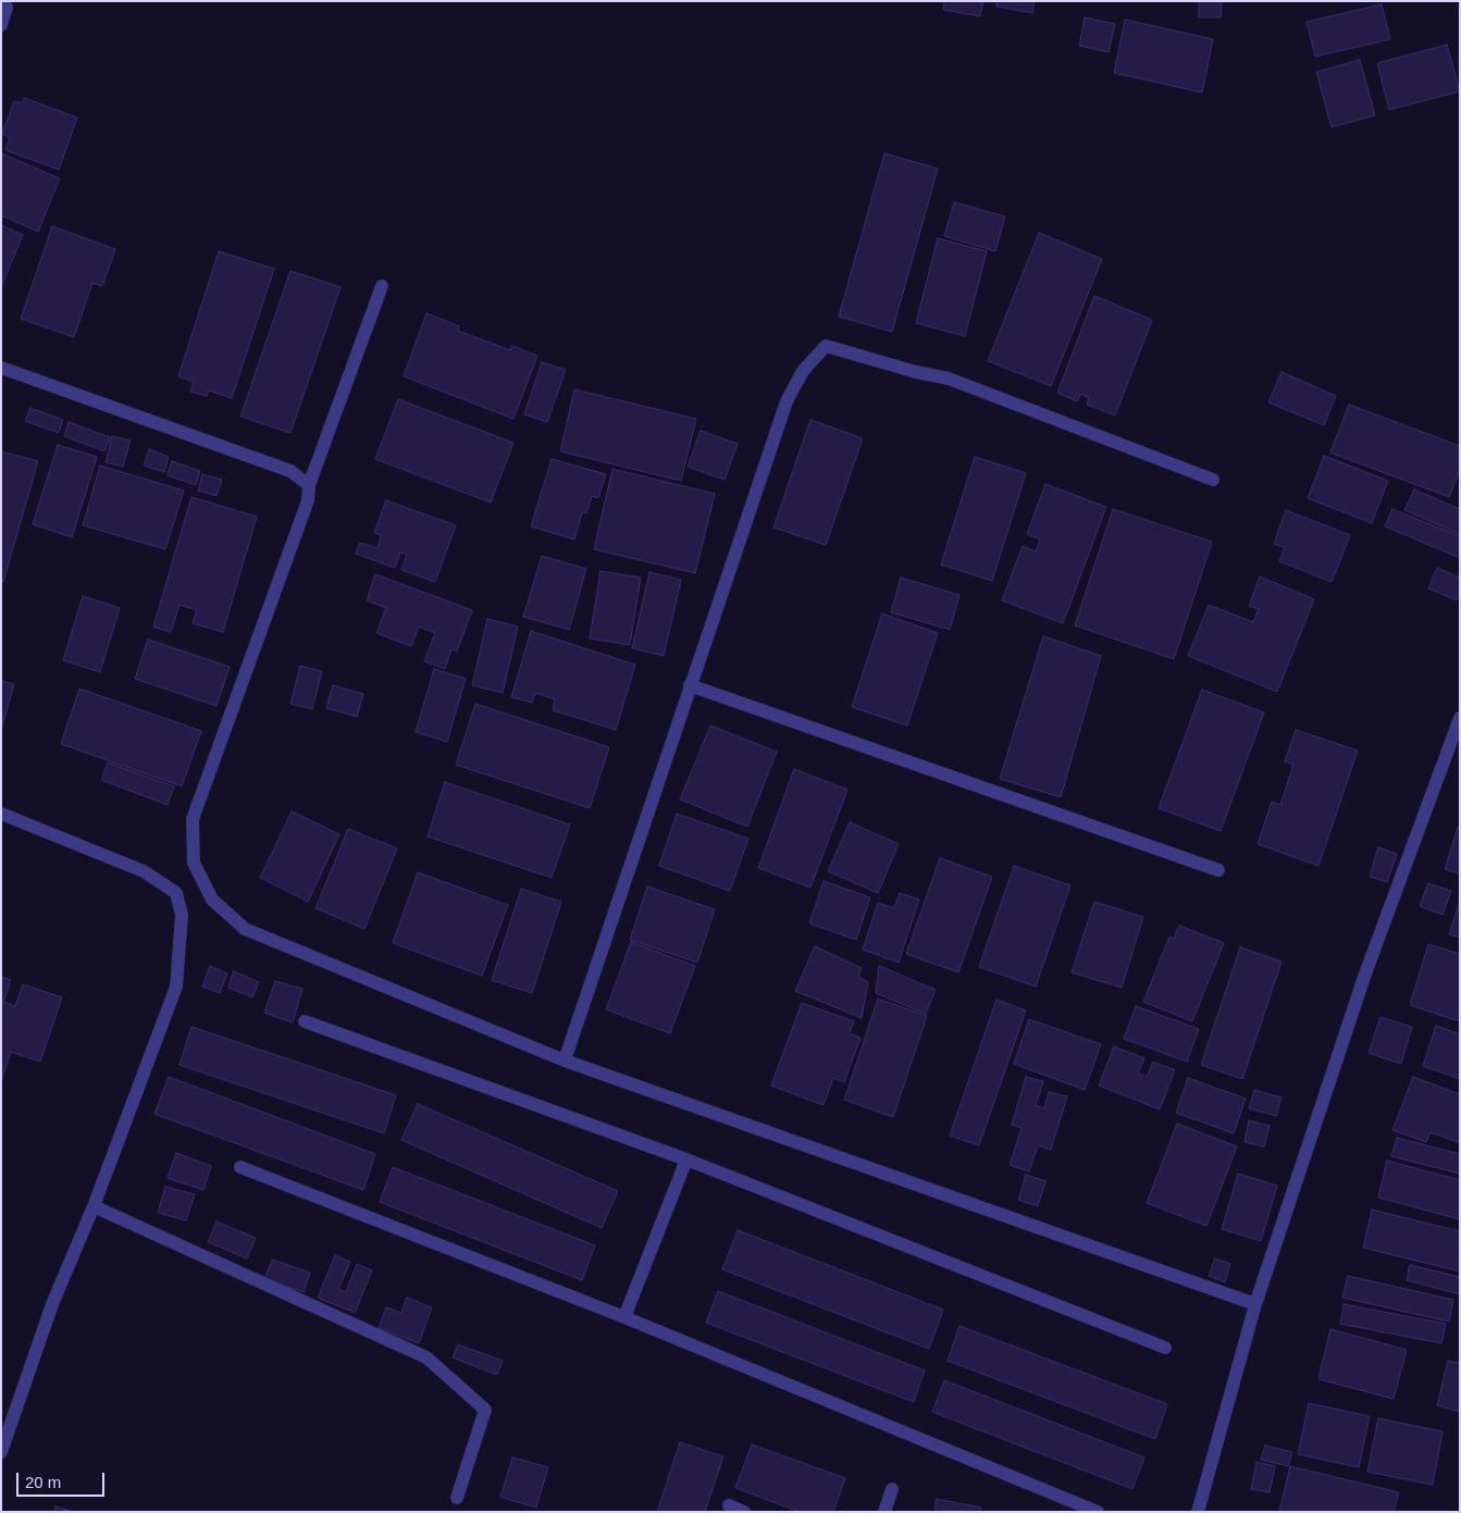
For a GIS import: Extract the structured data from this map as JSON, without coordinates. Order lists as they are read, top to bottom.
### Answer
{
  "scale_bar": "20 m"
}
